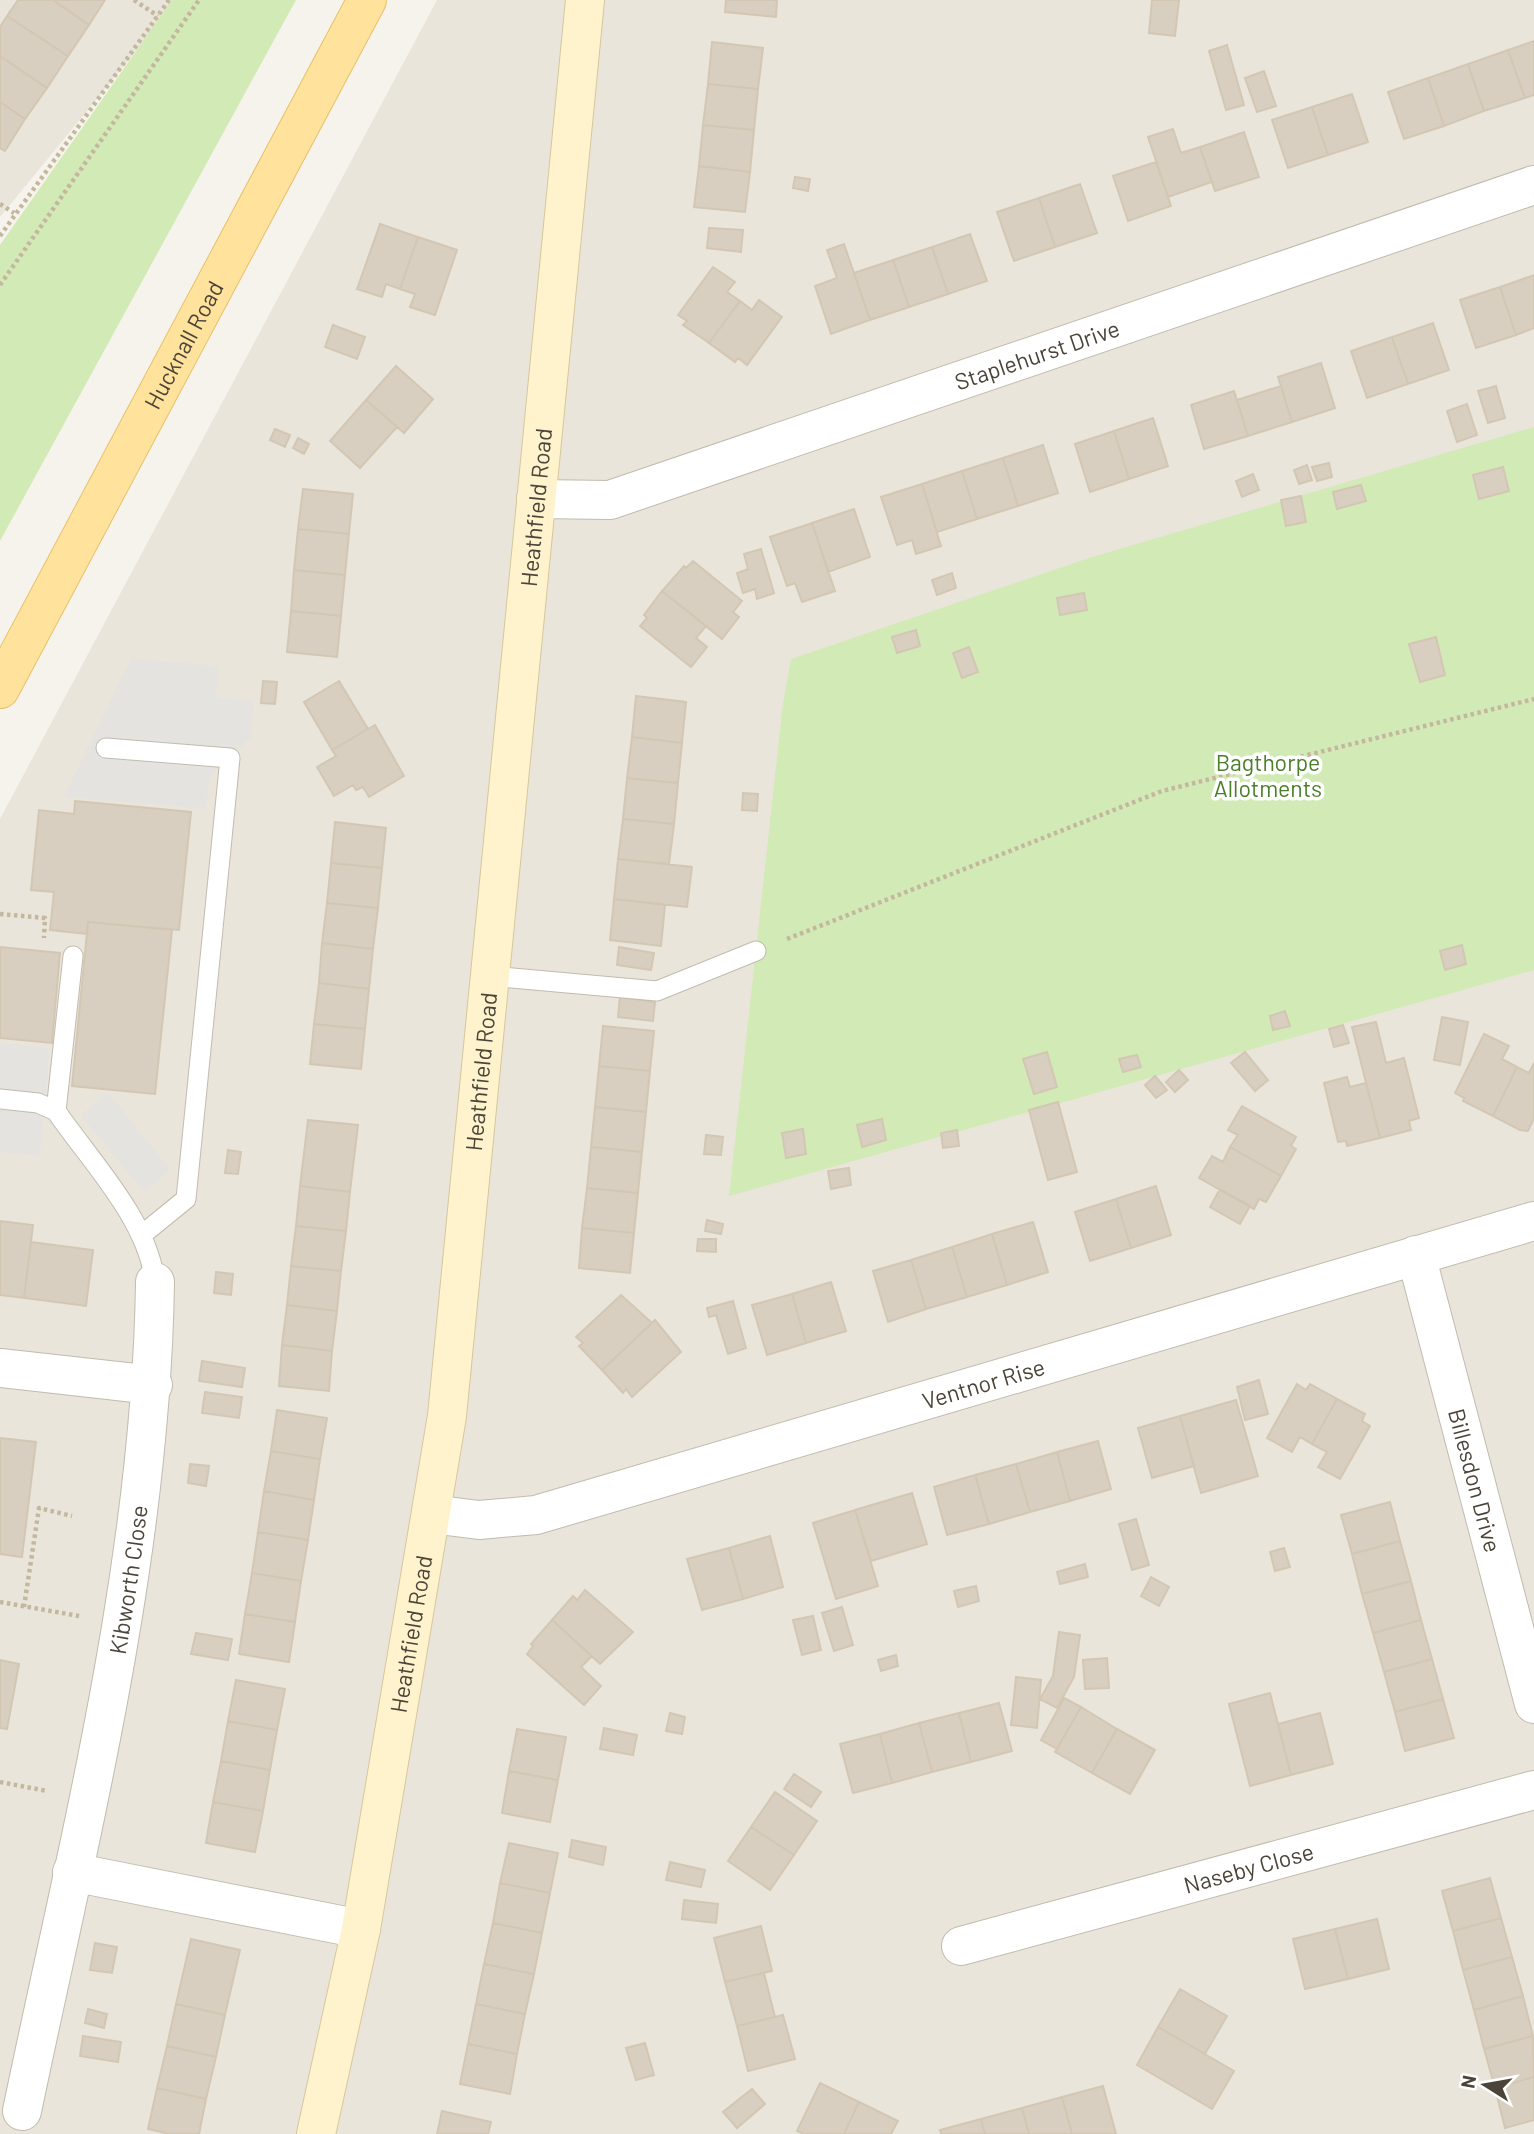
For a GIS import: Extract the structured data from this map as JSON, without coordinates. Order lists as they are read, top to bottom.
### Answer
{
  "streets": {
    "main road": ["Hucknall Road", "Heathfield Road"],
    "street": [
      "Staplehurst Drive",
      "Ventnor Rise",
      "Billesdon Drive",
      "Kibworth Close",
      "Naseby Close"
    ]
  },
  "crossings": [
    ["Staplehurst Drive", "Heathfield Road"],
    ["Heathfield Road", "Ventnor Rise"],
    ["Ventnor Rise", "Billesdon Drive"]
  ],
  "parks": ["Bagthorpe Allotments"],
  "north": "left"
}
